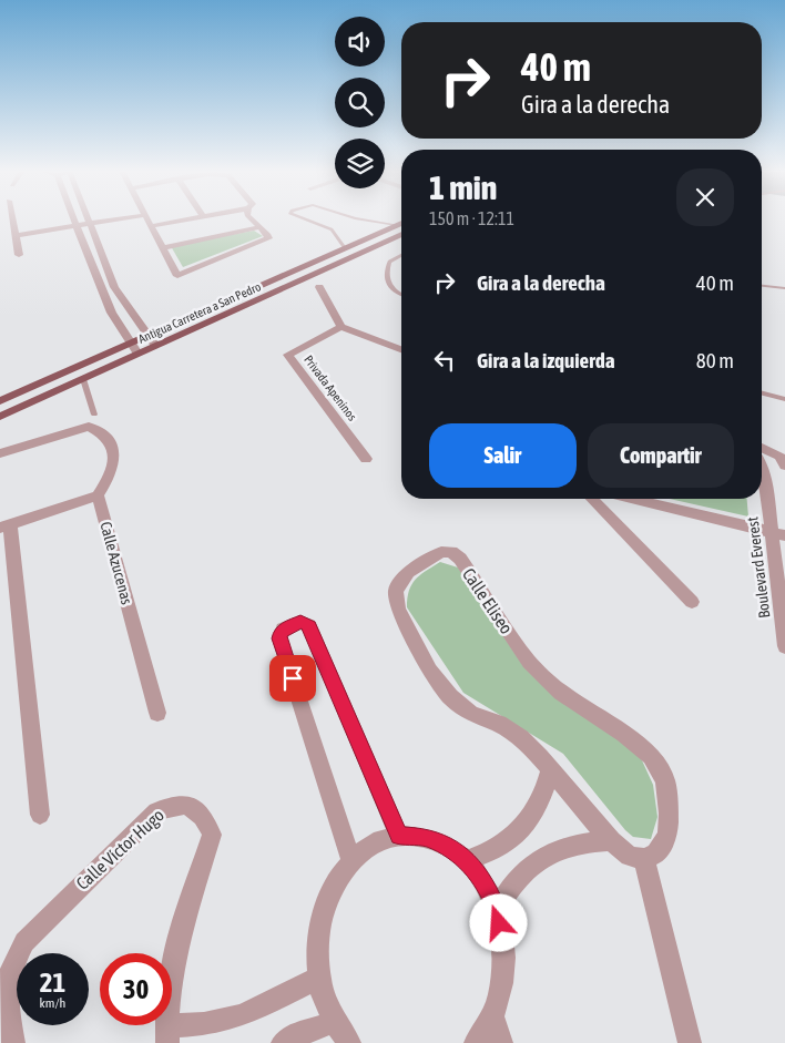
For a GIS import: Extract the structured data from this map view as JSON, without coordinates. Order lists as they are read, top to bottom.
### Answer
{
  "streets": {
    "main road": ["Antigua Carretera a San Pedro"],
    "street": [
      "Privada Apeninos",
      "Calle Azucenas",
      "Boulevard Everest",
      "Calle Eliseo",
      "Calle Víctor Hugo"
    ]
  },
  "page": {
    "turn": ["40 m", "Gira a la derecha"],
    "heading": ["1 min", "150 m · 12:11"],
    "list": [
      {
        "name": "Gira a la derecha",
        "value": "40 m"
      },
      {
        "name": "Gira a la izquierda",
        "value": "80 m"
      }
    ],
    "buttons": ["Salir", "Compartir"],
    "speed": "21 km/h",
    "limit": "30"
  }
}
